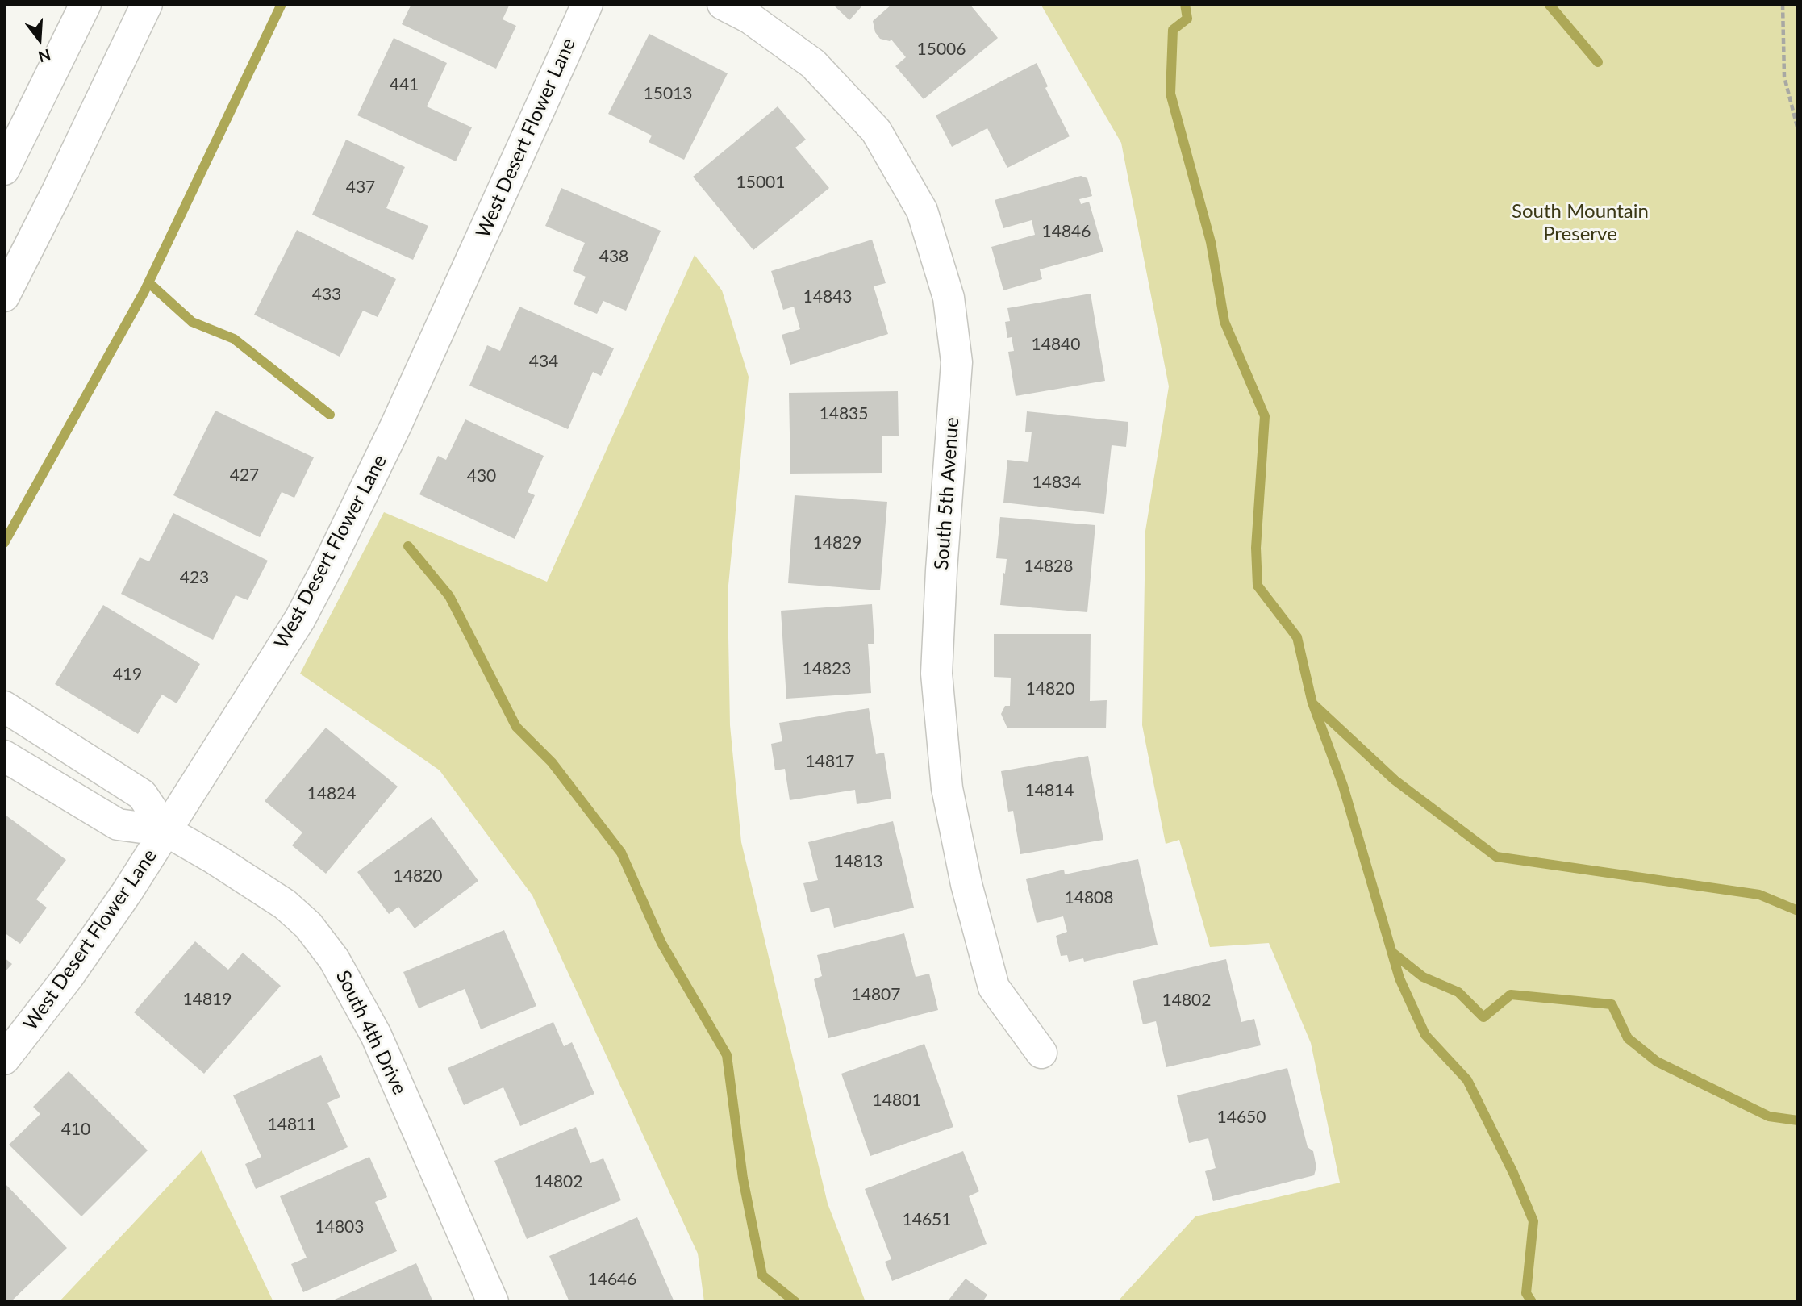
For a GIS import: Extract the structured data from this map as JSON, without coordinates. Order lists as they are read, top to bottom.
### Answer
{
  "streets": {
    "street": ["West Desert Flower Lane", "South 5th Avenue", "South 4th Drive"]
  },
  "crossings": [
    ["West Desert Flower Lane", "South 4th Drive"]
  ],
  "parks": ["South Mountain Preserve"],
  "house_numbers": [
    "15006",
    "441",
    "15013",
    "15001",
    "437",
    "14846",
    "438",
    "433",
    "14843",
    "14840",
    "434",
    "14835",
    "427",
    "430",
    "14834",
    "14829",
    "14828",
    "423",
    "14823",
    "419",
    "14820",
    "14817",
    "14814",
    "14824",
    "14813",
    "14820",
    "14808",
    "14807",
    "14819",
    "14802",
    "14801",
    "14650",
    "14811",
    "410",
    "14802",
    "14651",
    "14803",
    "14646"
  ],
  "north": "bottom"
}
